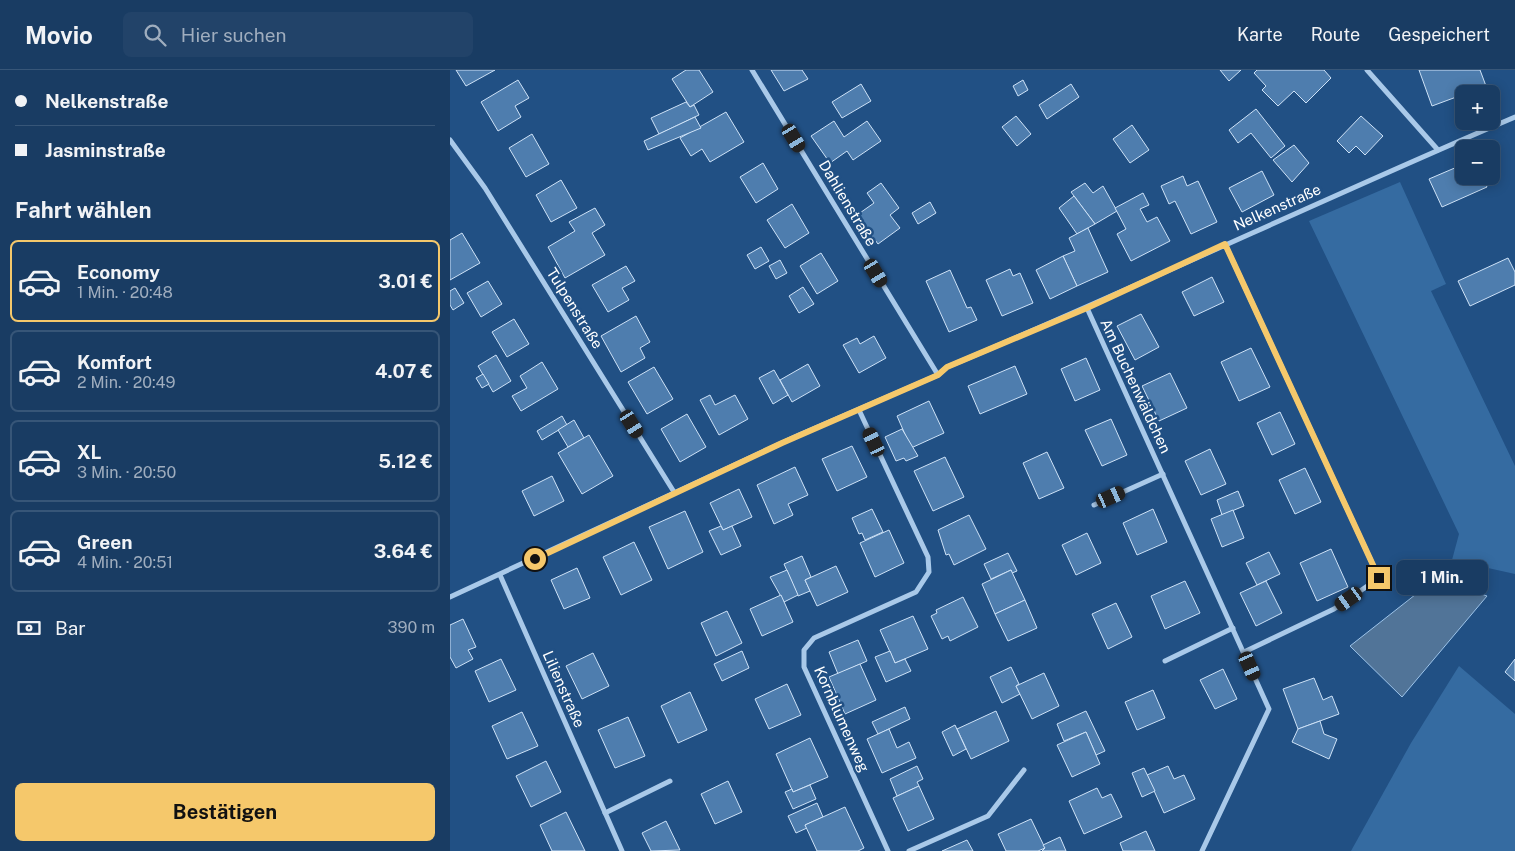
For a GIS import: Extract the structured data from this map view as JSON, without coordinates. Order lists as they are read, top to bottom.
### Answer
{
  "streets": {
    "street": [
      "Dahlienstraße",
      "Nelkenstraße",
      "Tulpenstraße",
      "Am Buchenwäldchen",
      "Lilienstraße",
      "Kornblumenweg"
    ]
  },
  "crossings": [
    ["Dahlienstraße", "Nelkenstraße"],
    ["Nelkenstraße", "Tulpenstraße"],
    ["Nelkenstraße", "Am Buchenwäldchen"],
    ["Nelkenstraße", "Lilienstraße"],
    ["Nelkenstraße", "Kornblumenweg"]
  ],
  "page": {
    "header": "Movio",
    "search": "Hier suchen",
    "nav": ["Karte", "Route", "Gespeichert"],
    "banner": ["Nelkenstraße", "Jasminstraße"],
    "map_buttons": ["+", "−"],
    "heading": "Fahrt wählen",
    "list": [
      {
        "name": "Economy",
        "note": "1 Min. · 20:48",
        "value": "3.01 €"
      },
      {
        "name": "Komfort",
        "note": "2 Min. · 20:49",
        "value": "4.07 €"
      },
      {
        "name": "XL",
        "note": "3 Min. · 20:50",
        "value": "5.12 €"
      },
      {
        "name": "Green",
        "note": "4 Min. · 20:51",
        "value": "3.64 €"
      }
    ],
    "bubble": "1 Min.",
    "pay": ["Bar", "390 m"],
    "buttons": "Bestätigen"
  }
}
